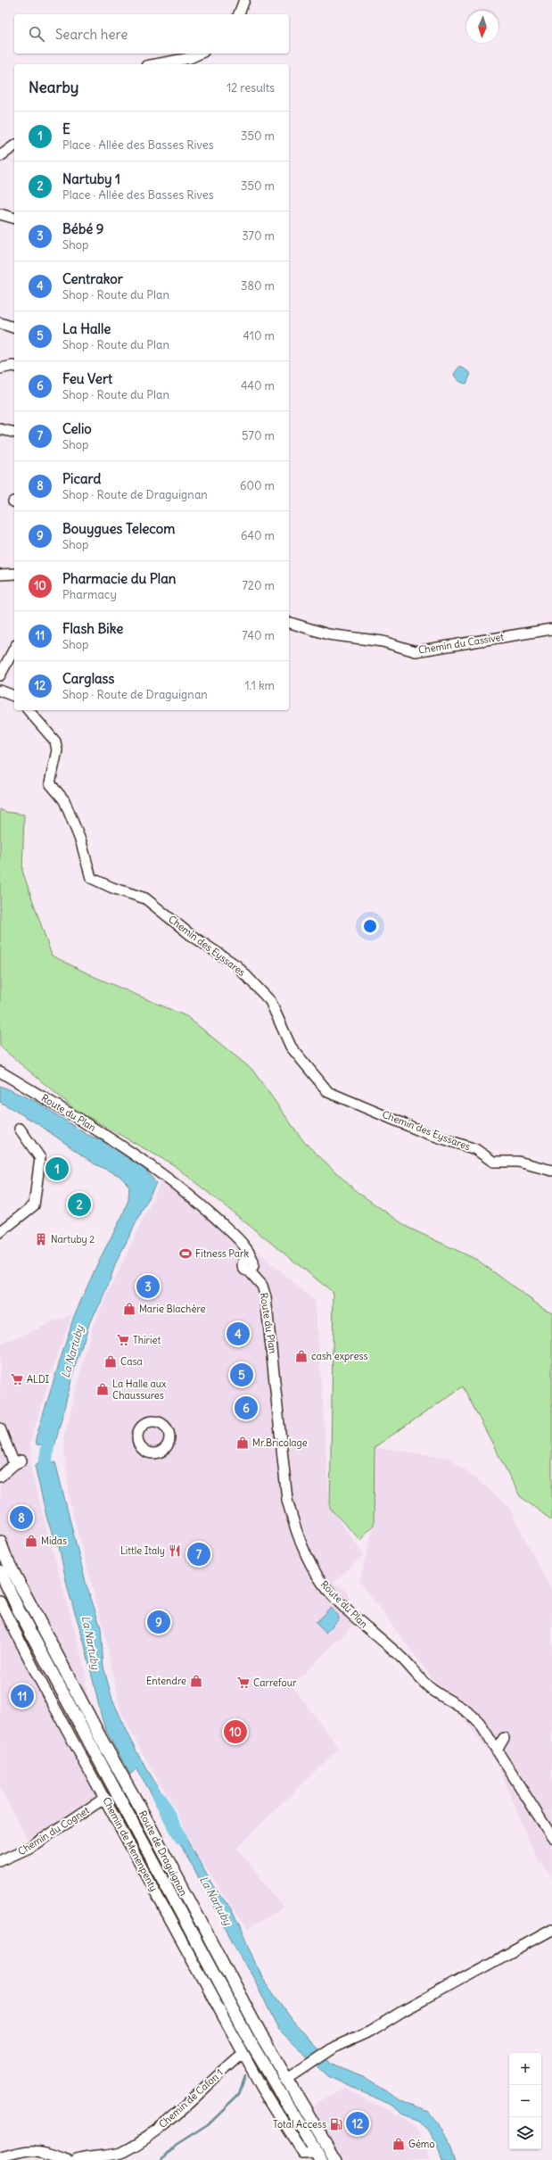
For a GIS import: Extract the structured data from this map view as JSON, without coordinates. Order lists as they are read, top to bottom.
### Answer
{
  "streets": {
    "main road": ["Route de Draguignan"],
    "street": [
      "Chemin du Cassivet",
      "Chemin des Eyssares",
      "Route du Plan",
      "Chemin du Cognet",
      "Chemin de Menenpenty",
      "Chemin de Cafon 1"
    ]
  },
  "crossings": [
    ["Chemin du Cognet", "Chemin de Menenpenty"],
    ["Chemin de Menenpenty", "Route de Draguignan"],
    ["Chemin de Menenpenty", "Chemin de Cafon 1"]
  ],
  "water": ["La Nartuby"],
  "places": {
    "building": ["Nartuby 2"],
    "sports": ["Fitness Park"],
    "shop": [
      "Marie Blachère",
      "cash express",
      "Casa",
      "La Halle aux Chaussures",
      "Mr.Bricolage",
      "Midas",
      "Entendre",
      "Gémo"
    ],
    "supermarket": ["Thiriet", "ALDI", "Carrefour"],
    "restaurant": ["Little Italy"],
    "fuel station": ["Total Access"]
  },
  "north": "bottom",
  "page": {
    "search": "Search here",
    "heading": ["Nearby", "12 results"],
    "list": [
      {
        "mark": "1",
        "name": "E",
        "note": "Place · Allée des Basses Rives",
        "value": "350 m"
      },
      {
        "mark": "2",
        "name": "Nartuby 1",
        "note": "Place · Allée des Basses Rives",
        "value": "350 m"
      },
      {
        "mark": "3",
        "name": "Bébé 9",
        "note": "Shop",
        "value": "370 m"
      },
      {
        "mark": "4",
        "name": "Centrakor",
        "note": "Shop · Route du Plan",
        "value": "380 m"
      },
      {
        "mark": "5",
        "name": "La Halle",
        "note": "Shop · Route du Plan",
        "value": "410 m"
      },
      {
        "mark": "6",
        "name": "Feu Vert",
        "note": "Shop · Route du Plan",
        "value": "440 m"
      },
      {
        "mark": "7",
        "name": "Celio",
        "note": "Shop",
        "value": "570 m"
      },
      {
        "mark": "8",
        "name": "Picard",
        "note": "Shop · Route de Draguignan",
        "value": "600 m"
      },
      {
        "mark": "9",
        "name": "Bouygues Telecom",
        "note": "Shop",
        "value": "640 m"
      },
      {
        "mark": "10",
        "name": "Pharmacie du Plan",
        "note": "Pharmacy",
        "value": "720 m"
      },
      {
        "mark": "11",
        "name": "Flash Bike",
        "note": "Shop",
        "value": "740 m"
      },
      {
        "mark": "12",
        "name": "Carglass",
        "note": "Shop · Route de Draguignan",
        "value": "1.1 km"
      }
    ],
    "pins": [
      "1",
      "2",
      "3",
      "4",
      "5",
      "6",
      "8",
      "7",
      "9",
      "11",
      "10",
      "12"
    ],
    "map_buttons": ["+", "−"]
  }
}
